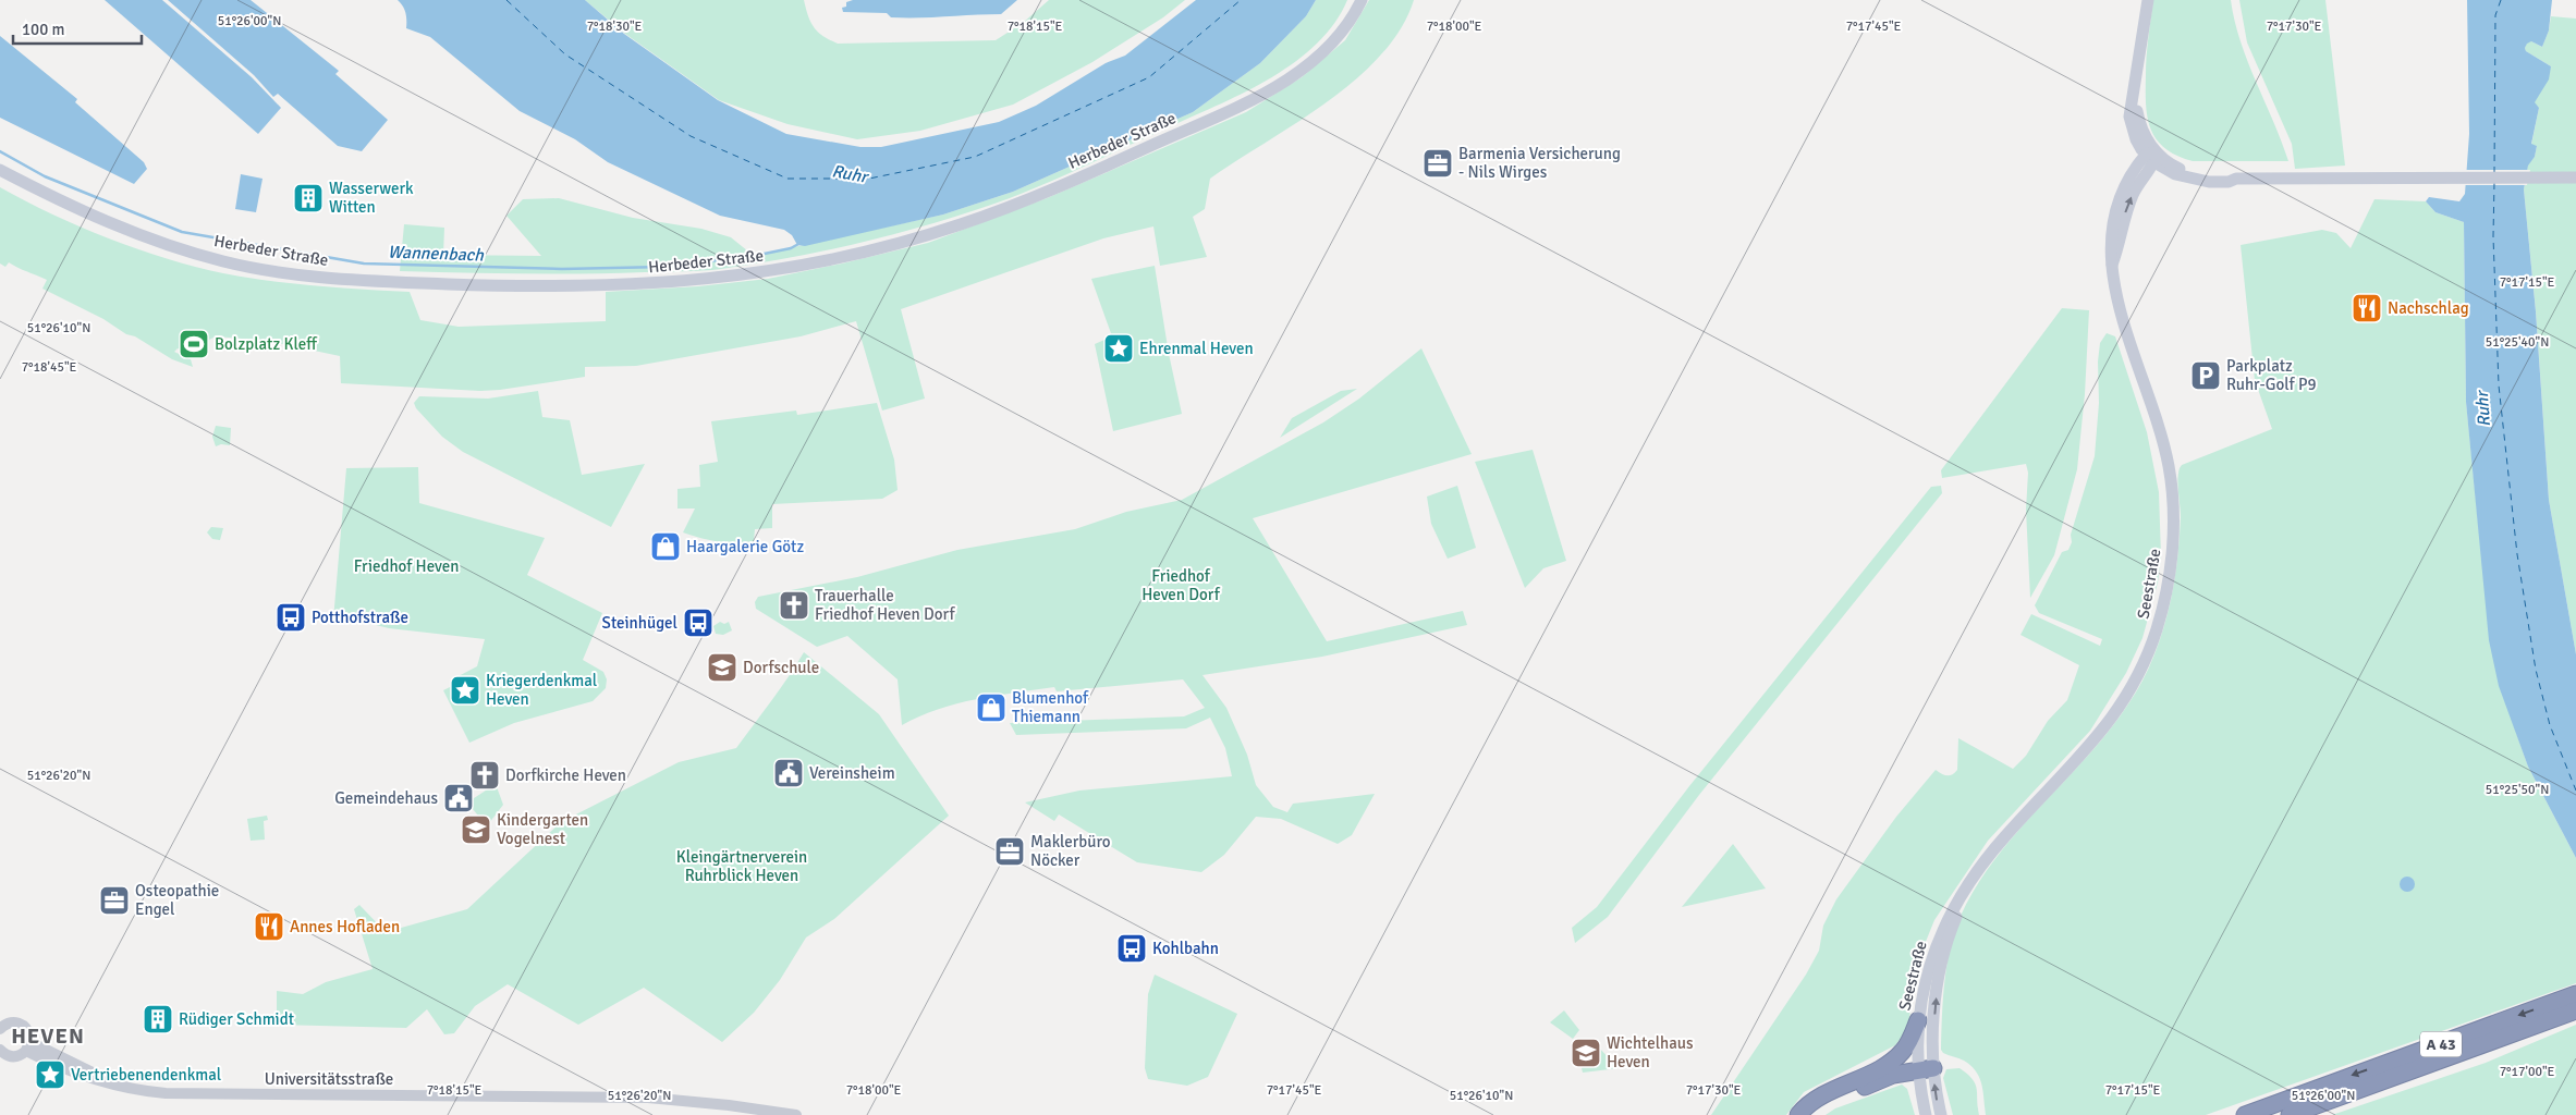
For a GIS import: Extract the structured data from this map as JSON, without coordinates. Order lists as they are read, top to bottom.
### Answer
{
  "streets": {
    "highway": ["A 43"],
    "main road": ["Herbeder Straße", "Seestraße"],
    "street": ["Universitätsstraße"]
  },
  "districts": ["HEVEN"],
  "water": ["Ruhr", "Wannenbach"],
  "parks": ["Friedhof Heven", "Friedhof Heven Dorf", "Kleingärtnerverein Ruhrblick Heven"],
  "places": {
    "office": ["Barmenia Versicherung - Nils Wirges", "Maklerbüro Nöcker", "Osteopathie Engel"],
    "building": ["Wasserwerk Witten", "Rüdiger Schmidt"],
    "restaurant": ["Nachschlag", "Annes Hofladen"],
    "sports": ["Bolzplatz Kleff"],
    "place": ["Ehrenmal Heven", "Kriegerdenkmal Heven", "Vertriebenendenkmal"],
    "parking": ["Parkplatz Ruhr-Golf P9"],
    "shop": ["Haargalerie Götz", "Blumenhof Thiemann"],
    "church": ["Trauerhalle Friedhof Heven Dorf", "Dorfkirche Heven"],
    "bus stop": ["Potthofstraße", "Steinhügel", "Kohlbahn"],
    "school or university": ["Dorfschule", "Kindergarten Vogelnest", "Wichtelhaus Heven"],
    "public building": ["Vereinsheim", "Gemeindehaus"]
  },
  "scale_bar": "100 m",
  "coordinates": [
    "51°26'00\"N",
    "7°18'30\"E",
    "7°18'15\"E",
    "7°18'00\"E",
    "7°17'45\"E",
    "7°17'30\"E",
    "7°17'15\"E",
    "51°26'10\"N",
    "51°25'40\"N",
    "7°18'45\"E",
    "51°26'20\"N",
    "51°25'50\"N",
    "7°17'00\"E"
  ]
}
